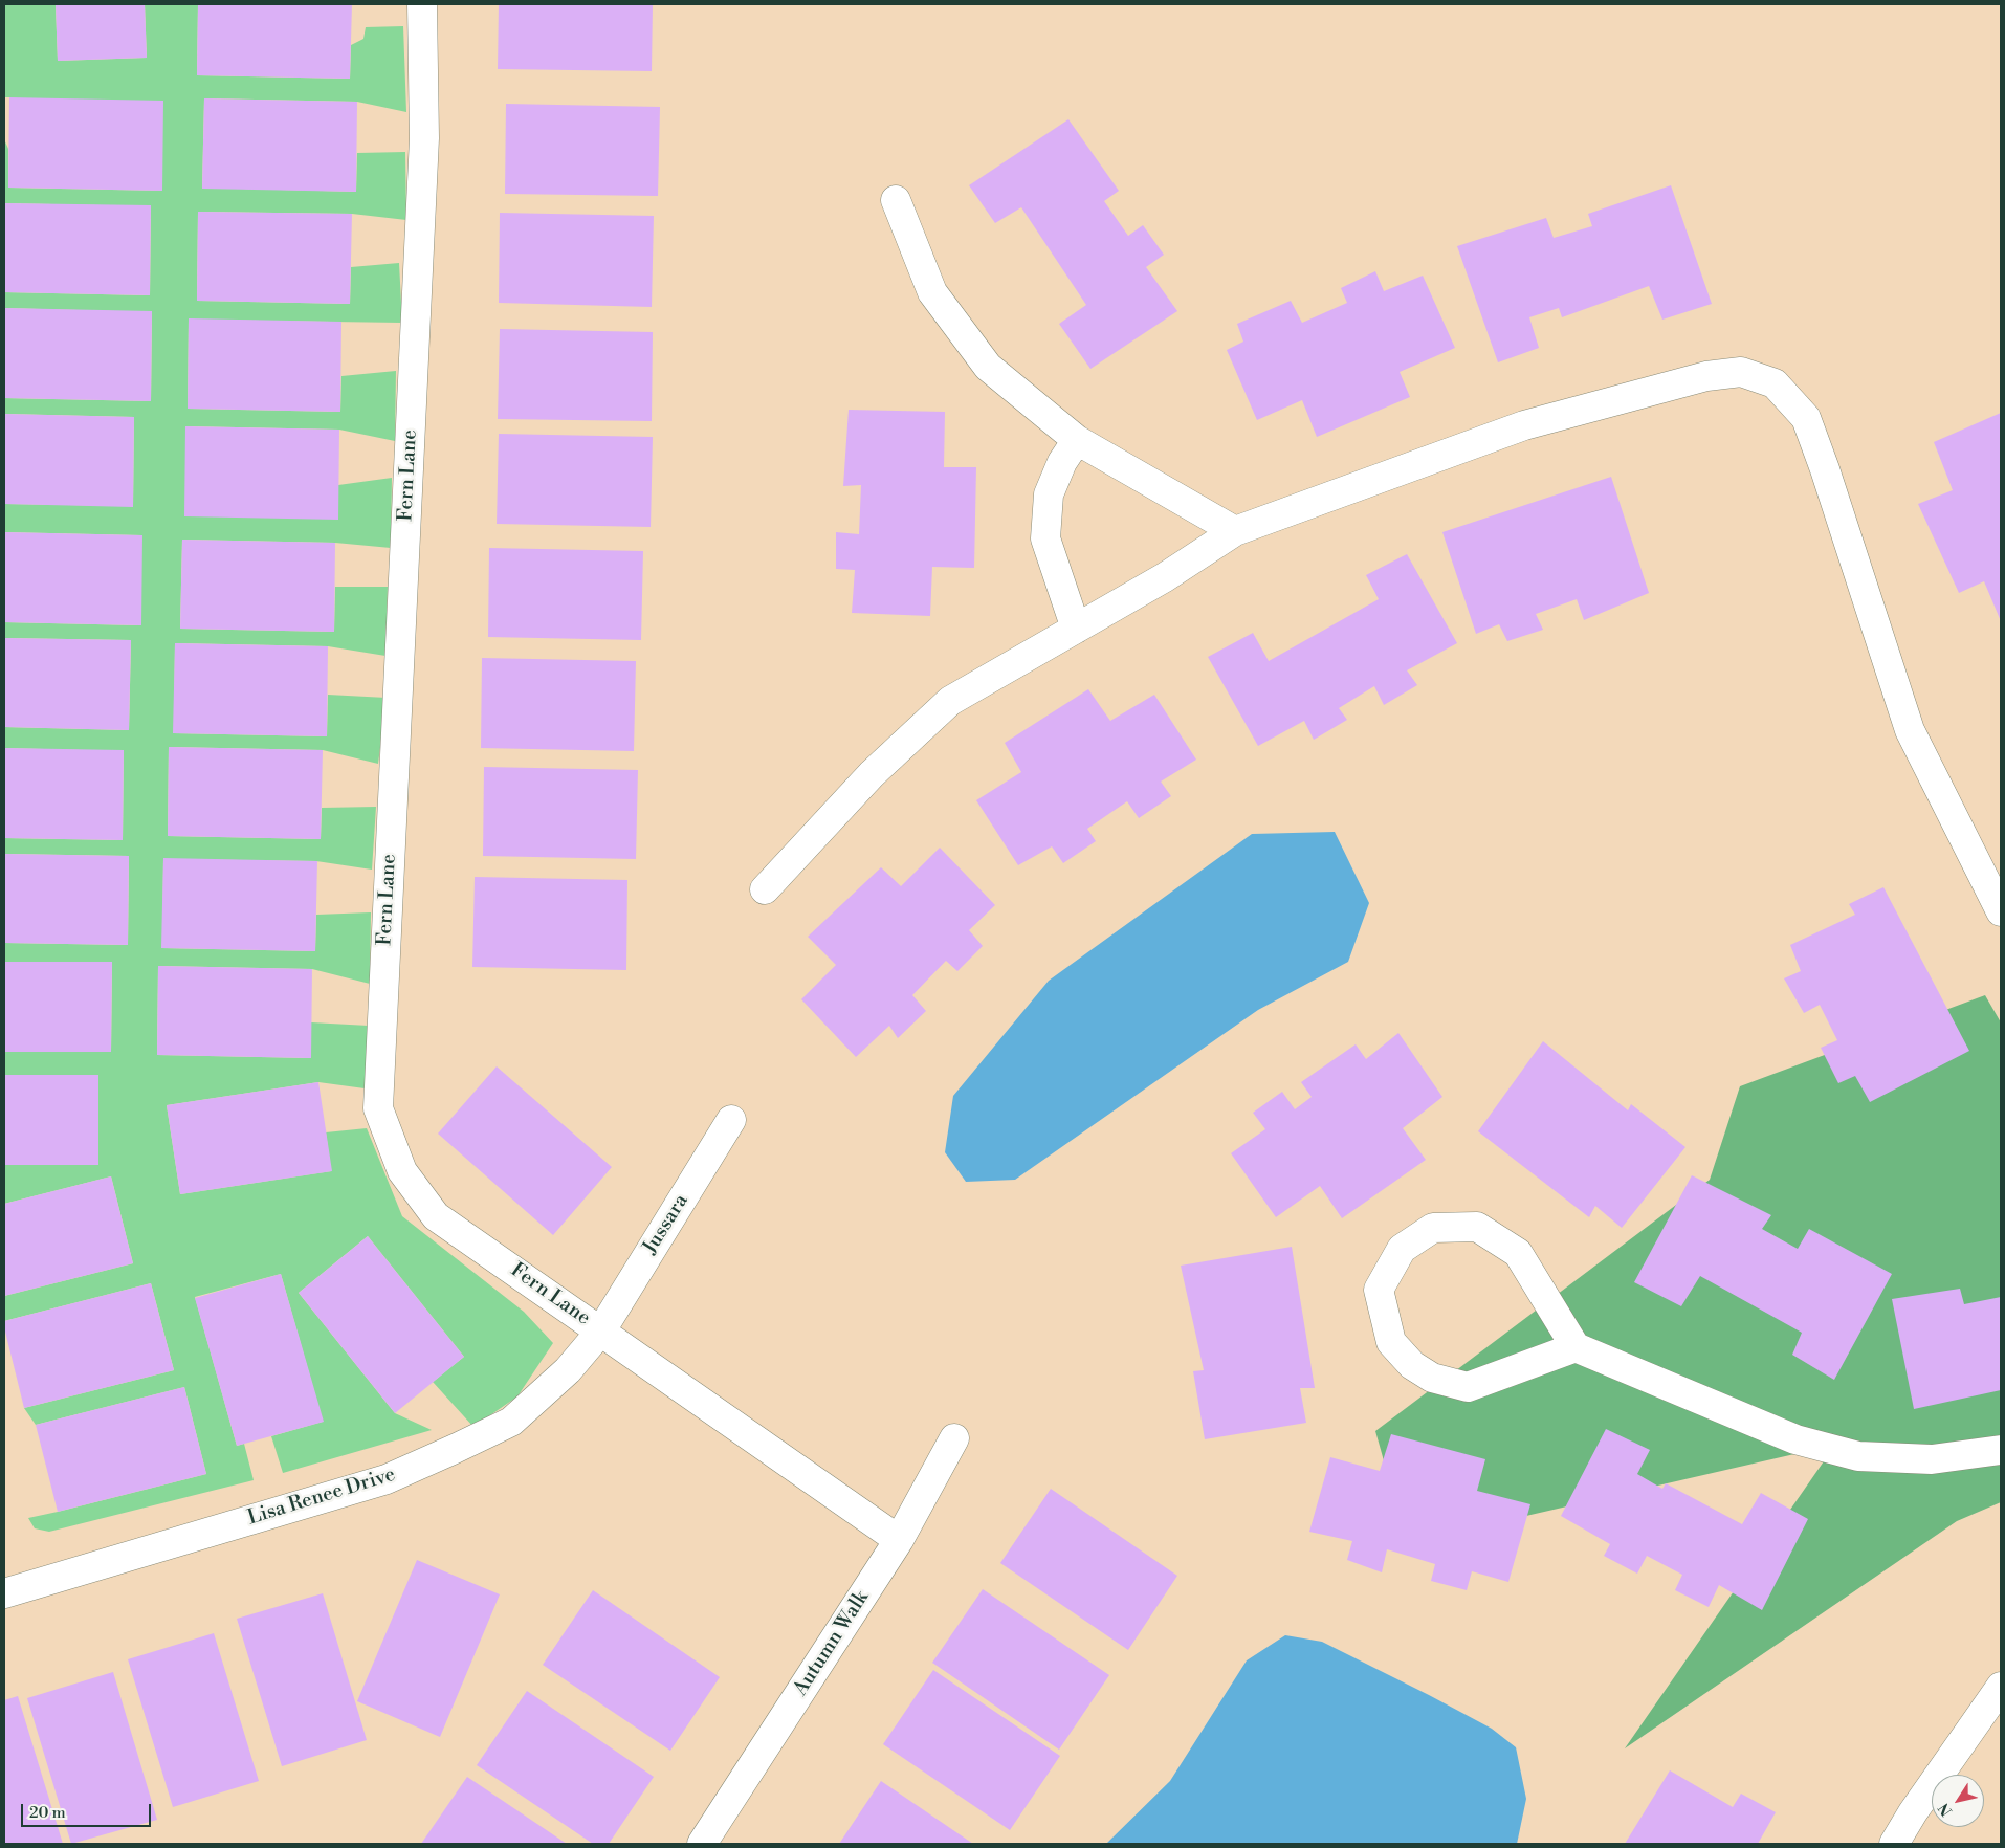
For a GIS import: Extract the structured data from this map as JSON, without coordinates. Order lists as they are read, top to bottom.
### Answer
{
  "streets": {
    "street": [
      "Fern Lane",
      "Jussara",
      "Lisa Renee Drive",
      "Autumn Walk"
    ]
  },
  "crossings": [
    ["Fern Lane", "Jussara"],
    ["Fern Lane", "Lisa Renee Drive"],
    ["Fern Lane", "Autumn Walk"],
    ["Jussara", "Lisa Renee Drive"]
  ],
  "scale_bar": "20 m",
  "north": "bottom left"
}
